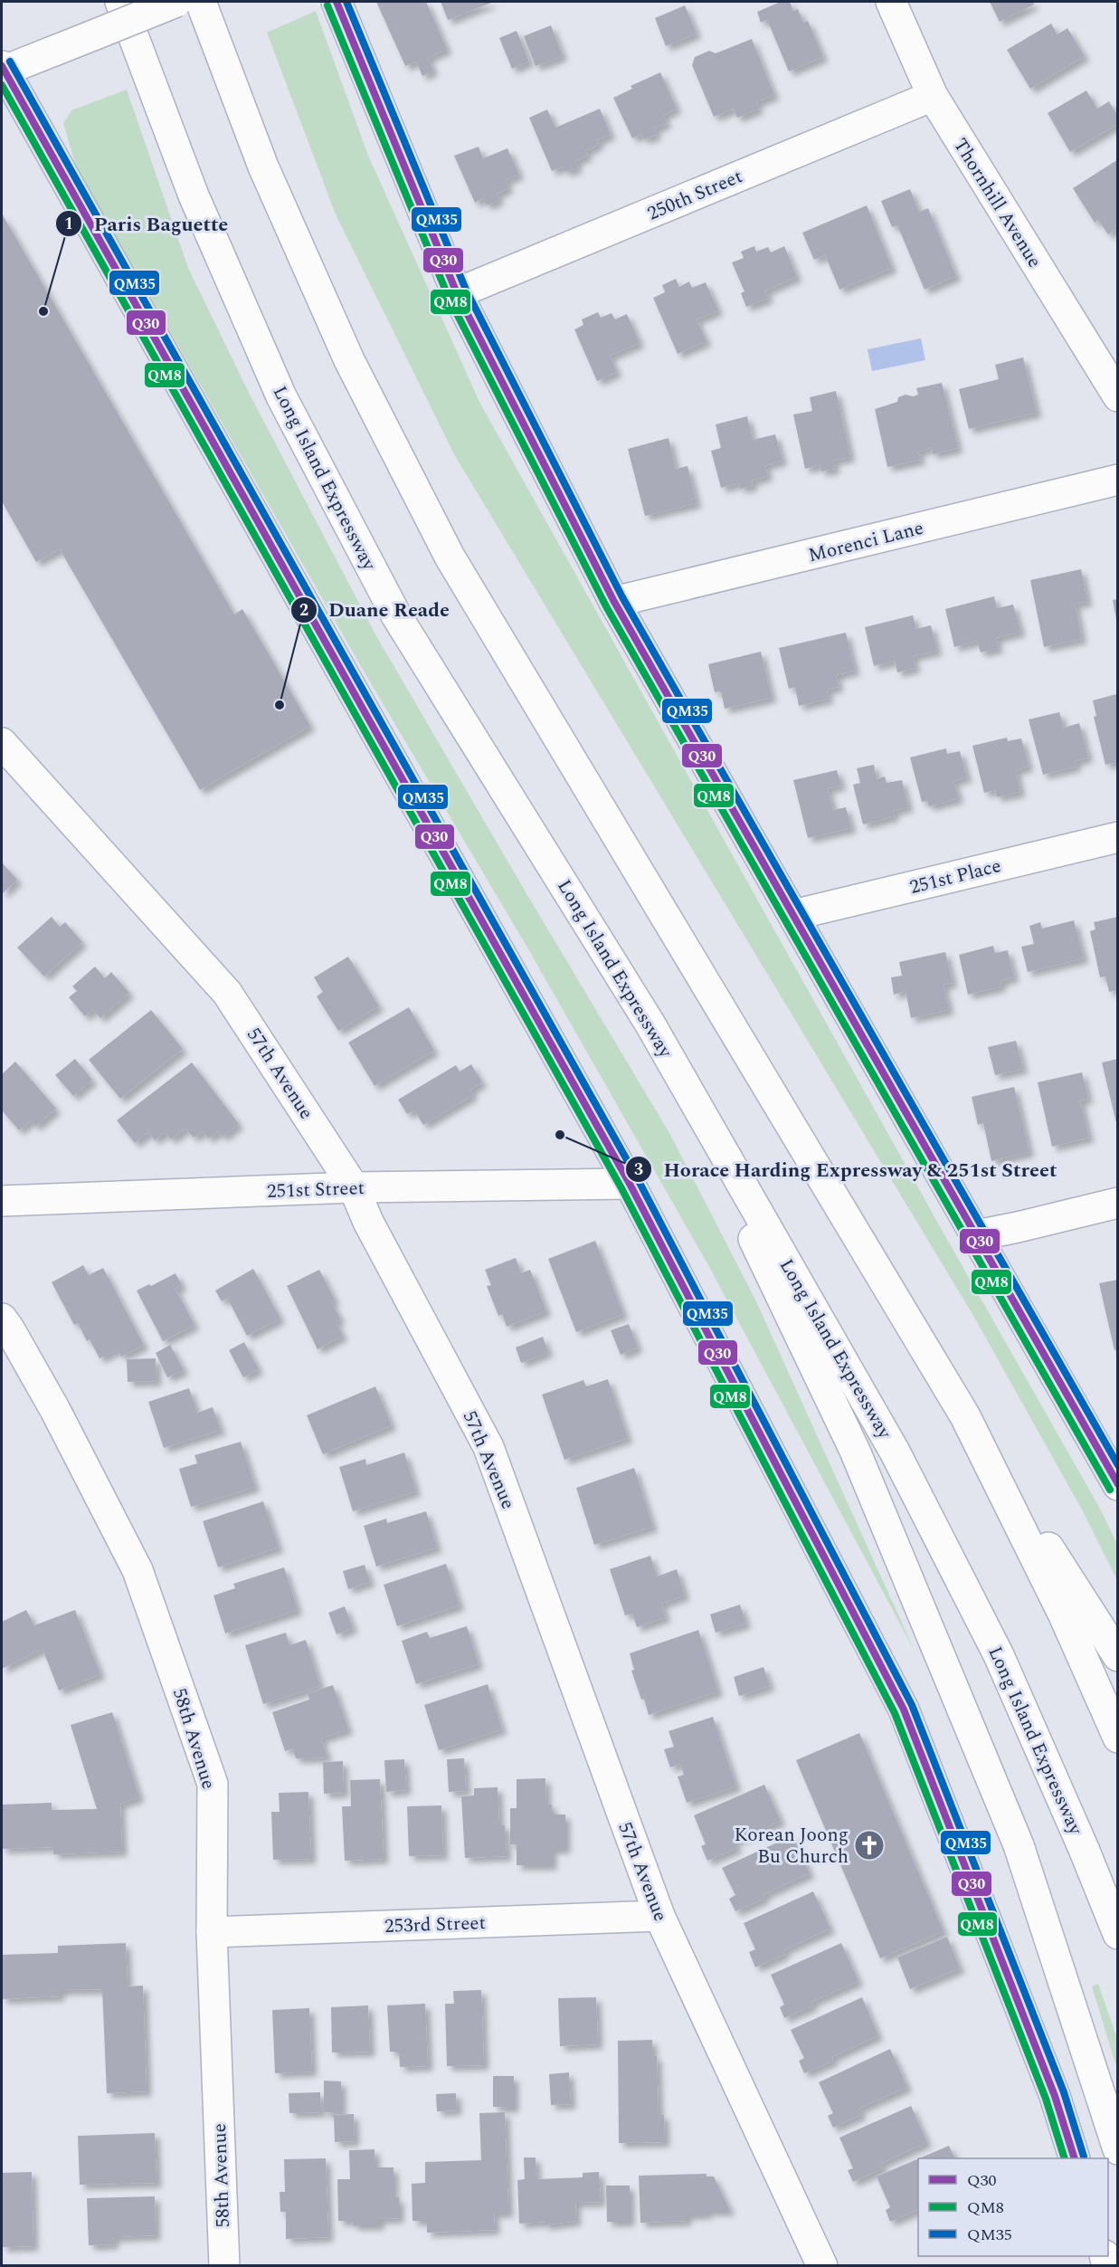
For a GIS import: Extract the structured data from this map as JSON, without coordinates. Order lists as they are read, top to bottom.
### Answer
{
  "streets": {
    "main road": [
      "250th Street",
      "Thornhill Avenue",
      "Long Island Expressway",
      "Morenci Lane",
      "251st Place",
      "57th Avenue",
      "251st Street",
      "58th Avenue",
      "253rd Street"
    ]
  },
  "crossings": [
    ["250th Street", "Thornhill Avenue"],
    ["57th Avenue", "251st Street"],
    ["57th Avenue", "253rd Street"],
    ["58th Avenue", "253rd Street"]
  ],
  "places": {
    "other": ["Paris Baguette", "Duane Reade", "Horace Harding Expressway & 251st Street"],
    "church": ["Korean Joong Bu Church"]
  },
  "lines": ["transit line Q30", "transit line QM35", "transit line QM8"],
  "legend": ["Q30", "QM8", "QM35"]
}
